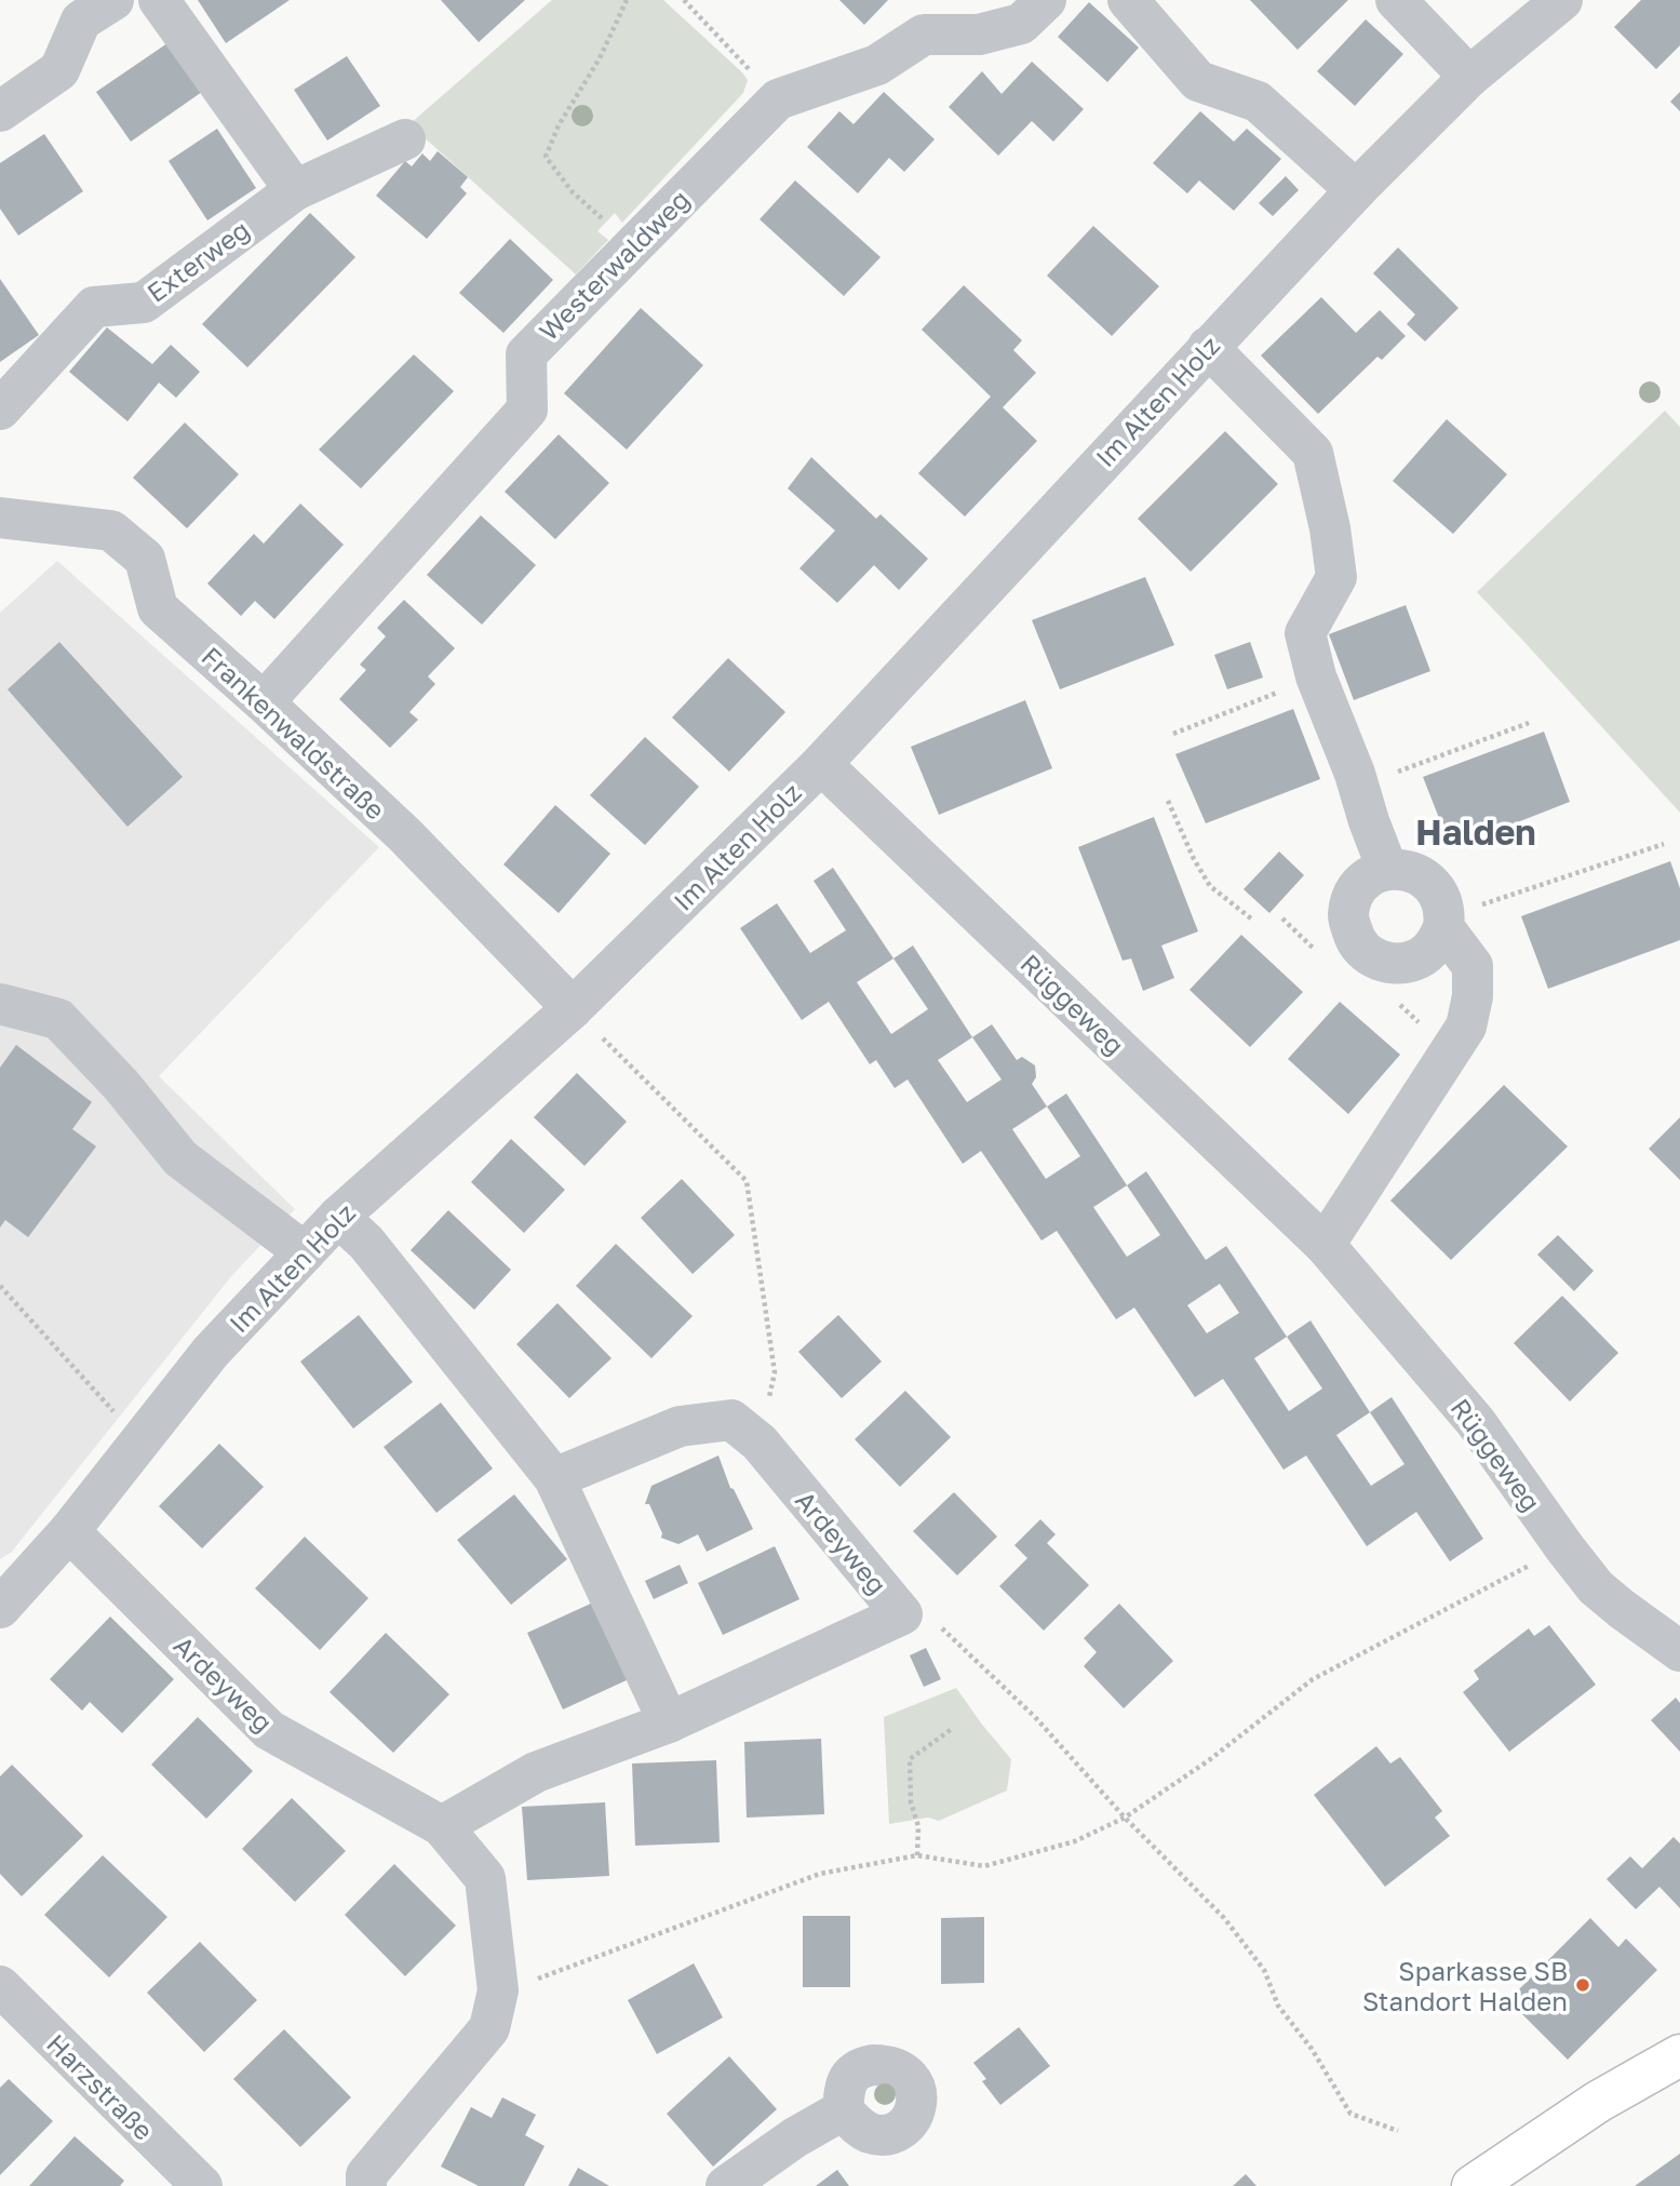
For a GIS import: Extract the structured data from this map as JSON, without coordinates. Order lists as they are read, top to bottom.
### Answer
{
  "streets": {
    "street": [
      "Exterweg",
      "Westerwaldweg",
      "Im Alten Holz",
      "Frankenwaldstraße",
      "Rüggeweg",
      "Ardeyweg",
      "Harzstraße"
    ]
  },
  "crossings": [
    ["Westerwaldweg", "Frankenwaldstraße"],
    ["Im Alten Holz", "Frankenwaldstraße"],
    ["Im Alten Holz", "Rüggeweg"],
    ["Im Alten Holz", "Ardeyweg"]
  ],
  "districts": ["Halden"],
  "places": ["Sparkasse SB Standort Halden"]
}
